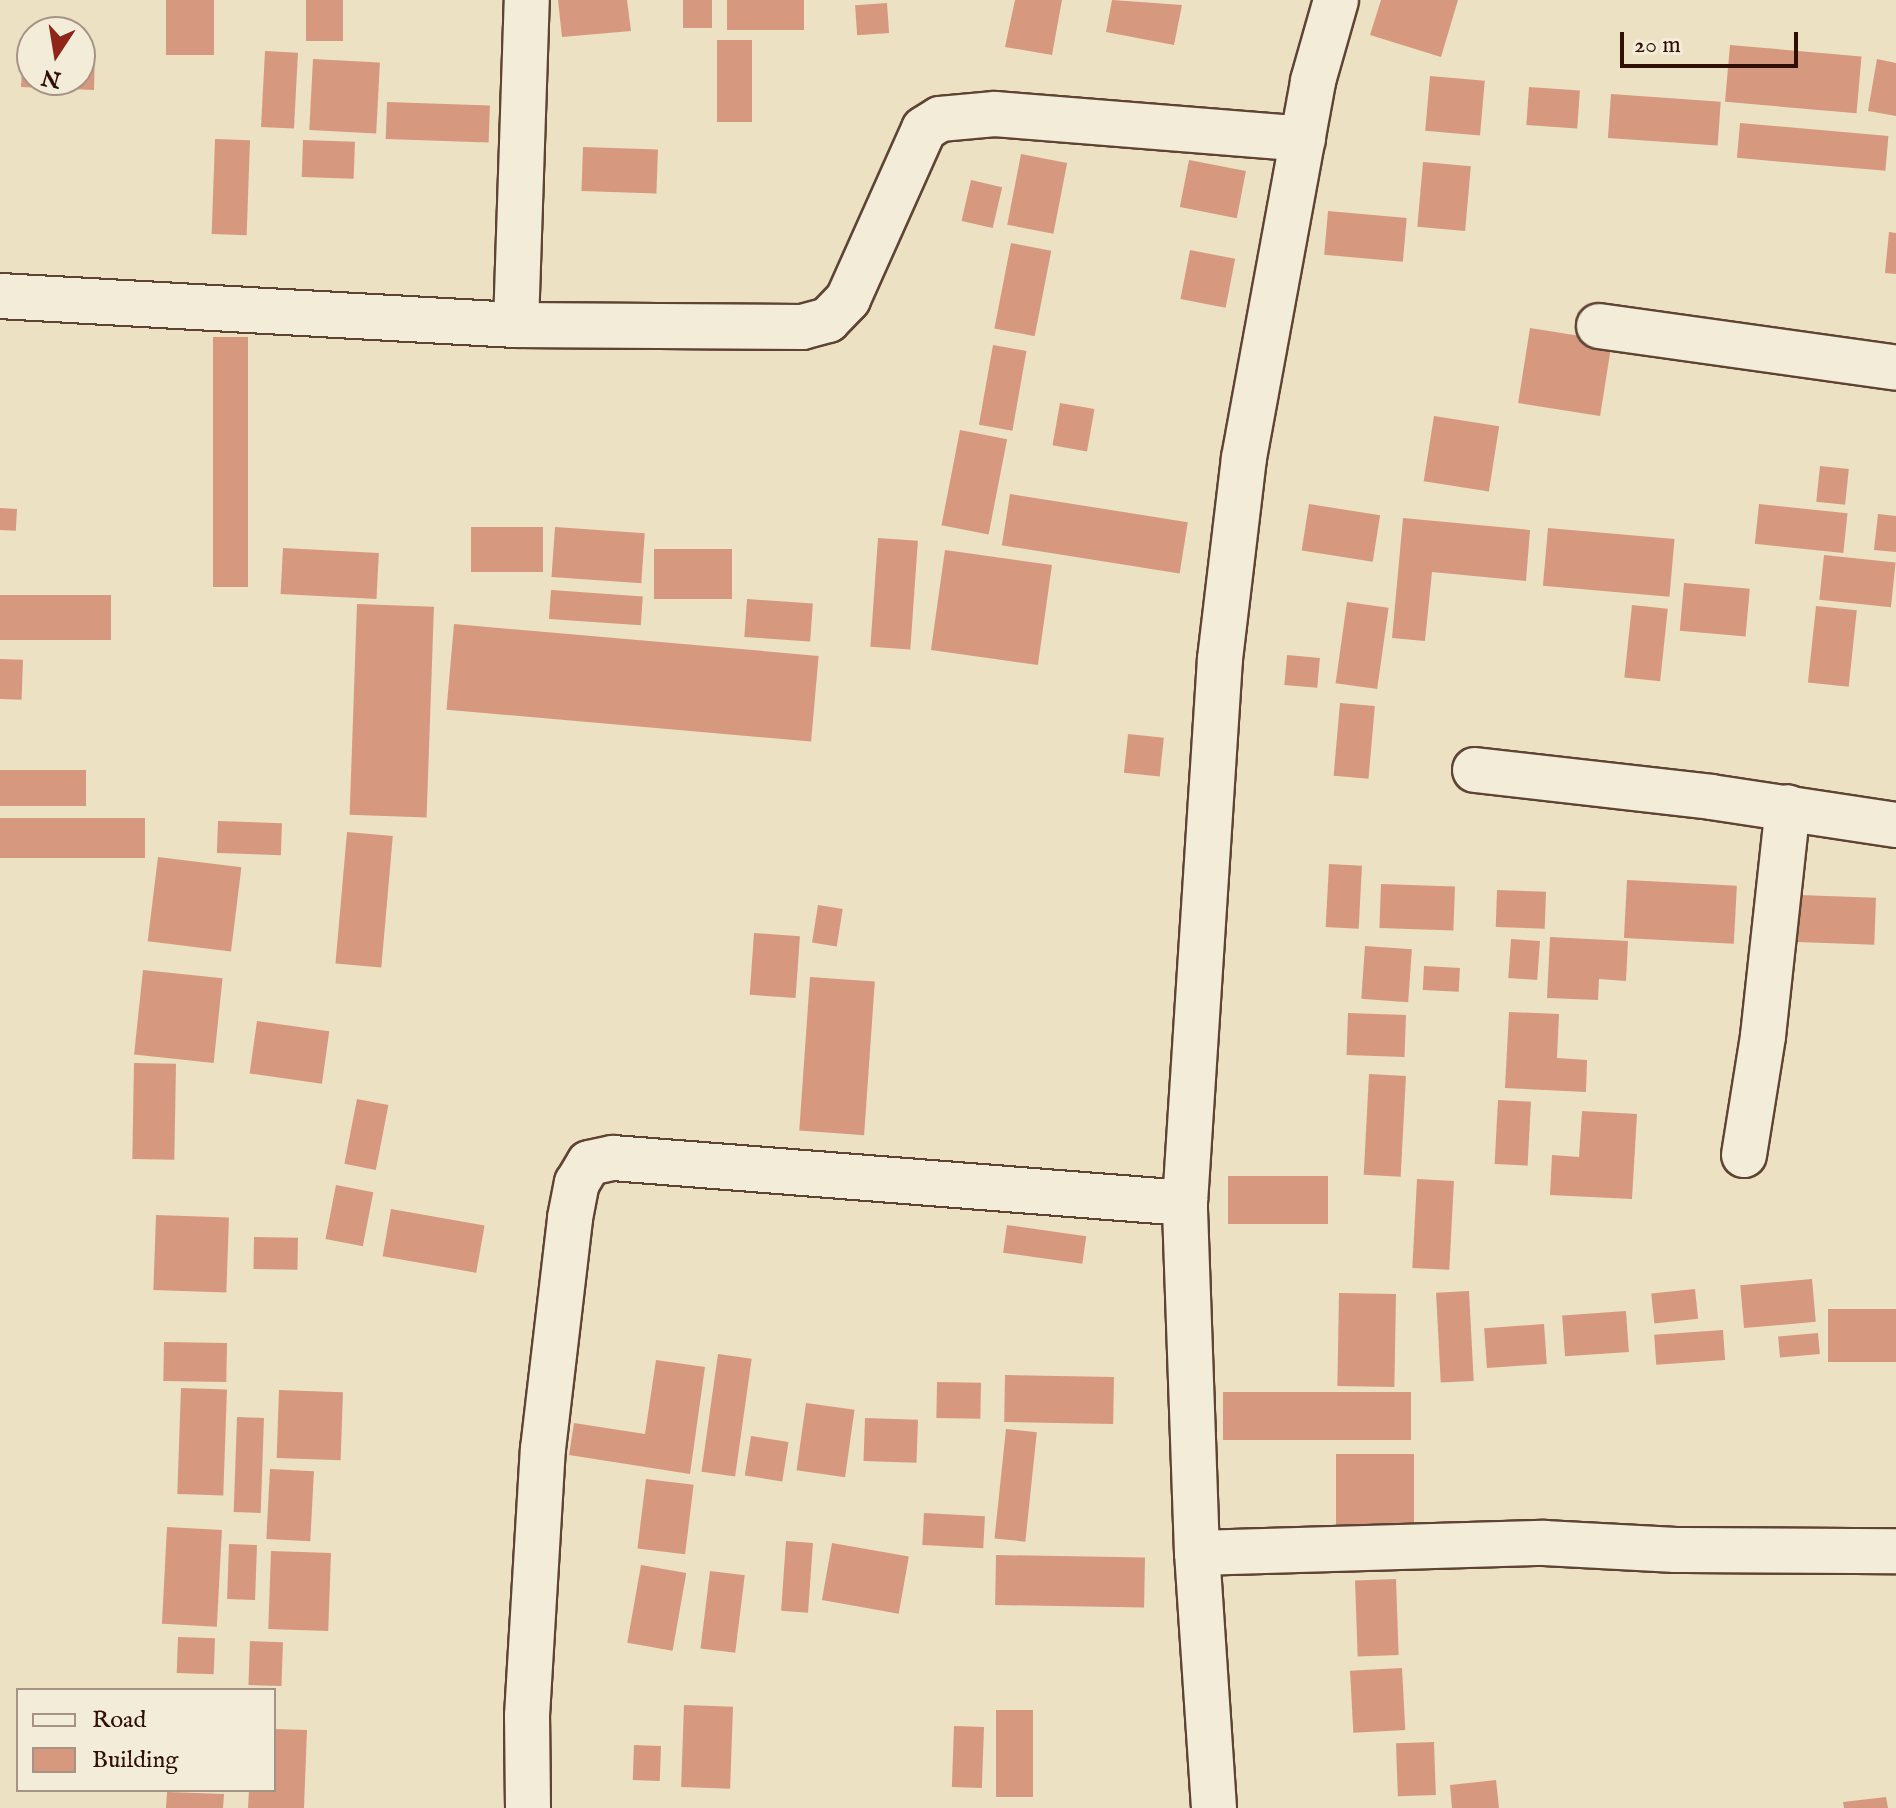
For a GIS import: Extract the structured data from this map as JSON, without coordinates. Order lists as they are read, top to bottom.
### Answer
{
  "legend": ["Road", "Building"],
  "scale_bar": "20 m",
  "north": "bottom"
}
